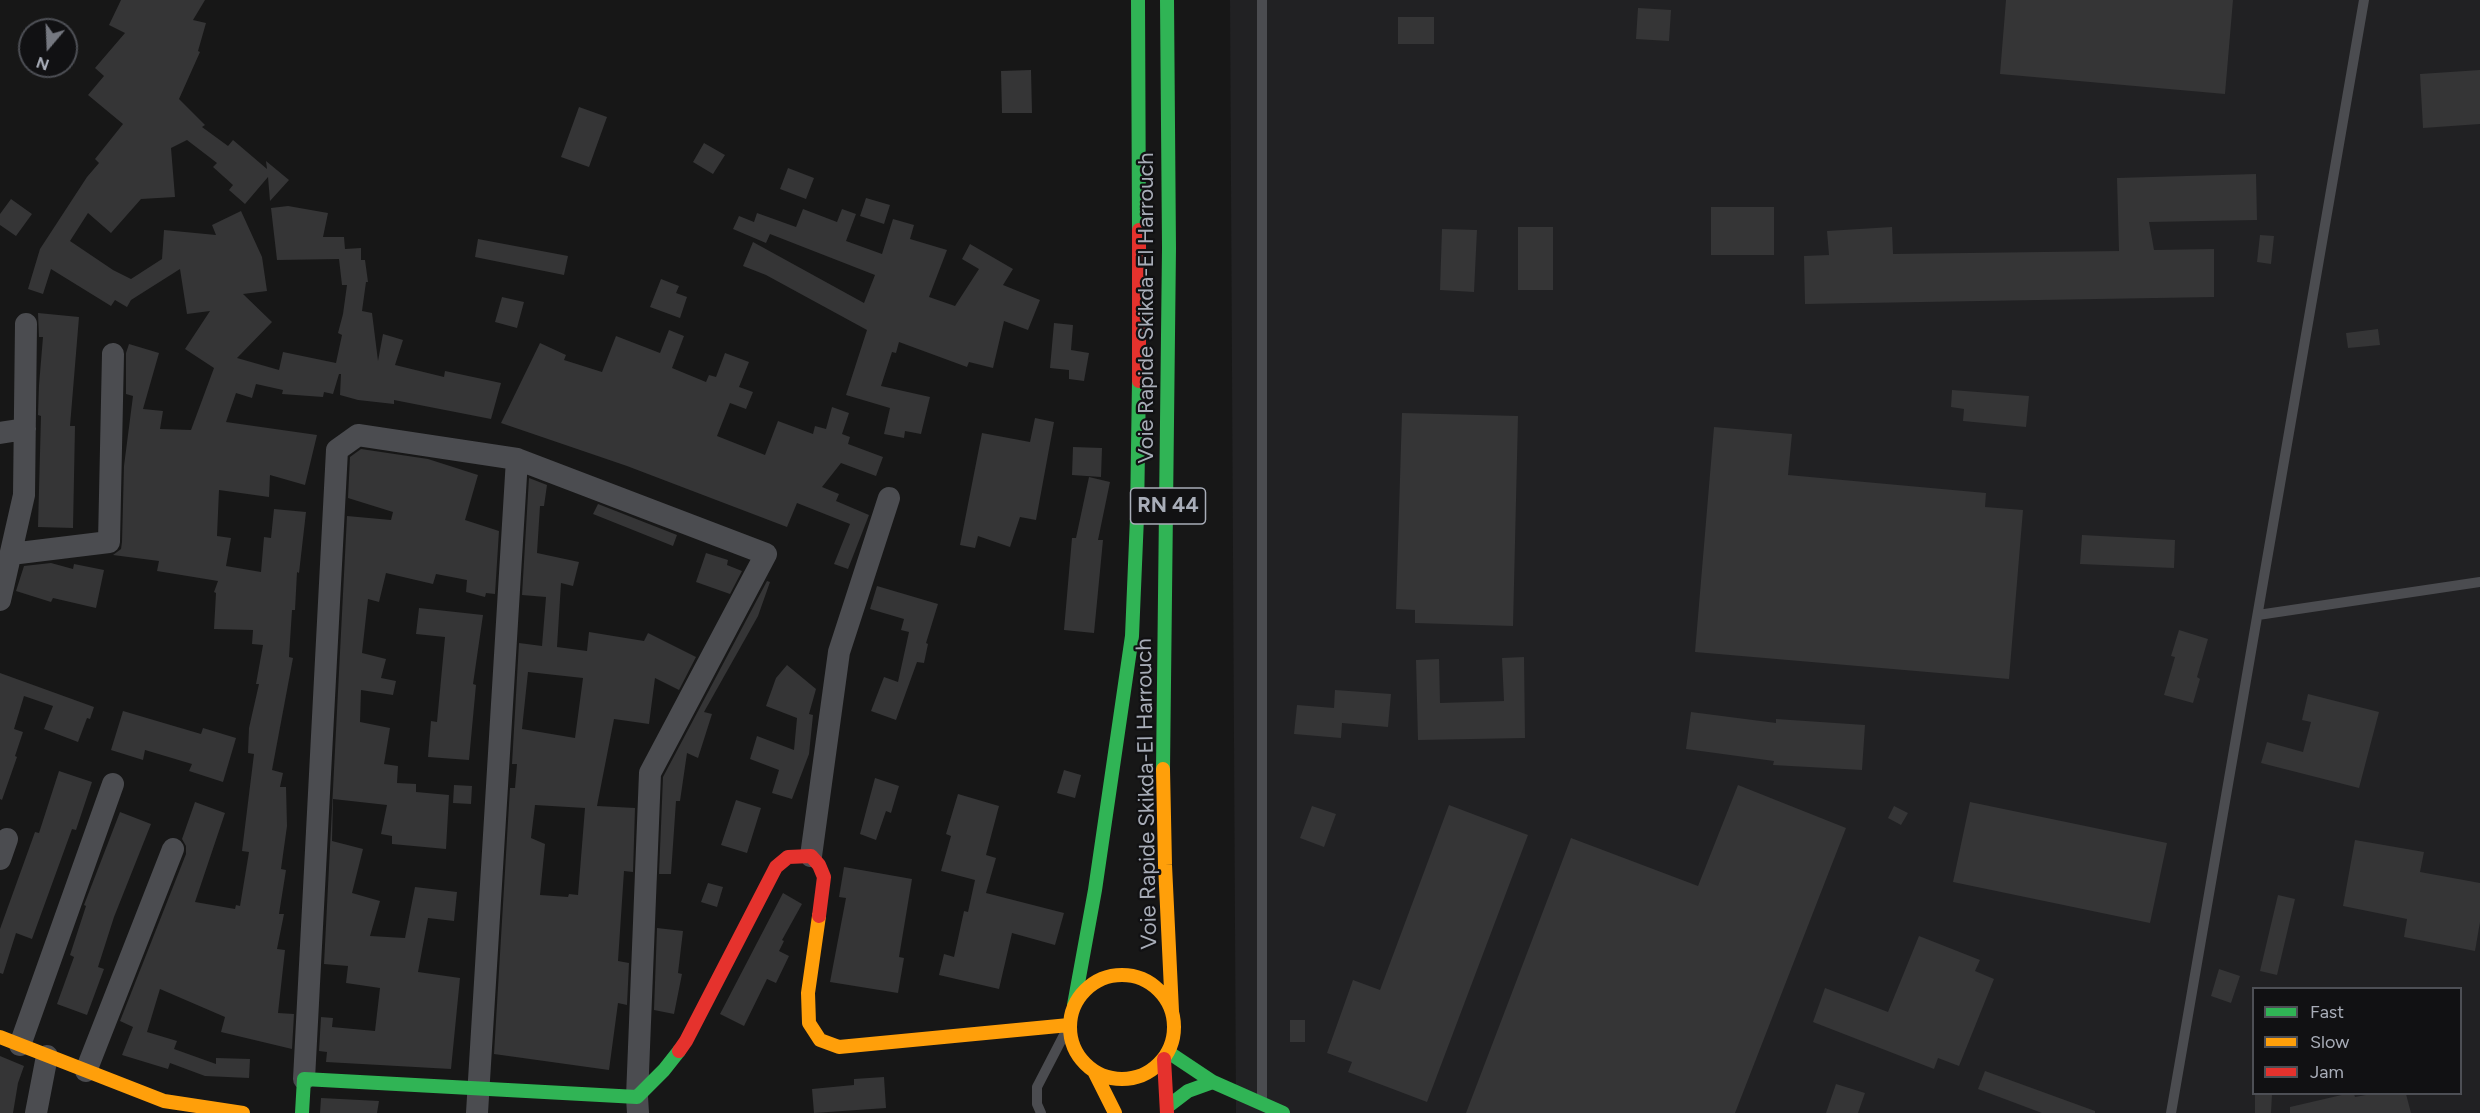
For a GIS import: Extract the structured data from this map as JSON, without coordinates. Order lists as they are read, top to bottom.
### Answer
{
  "streets": {
    "main road": ["Voie Rapide Skikda-El Harrouch", "RN 44"]
  },
  "legend": ["Fast", "Slow", "Jam"],
  "north": "bottom"
}
